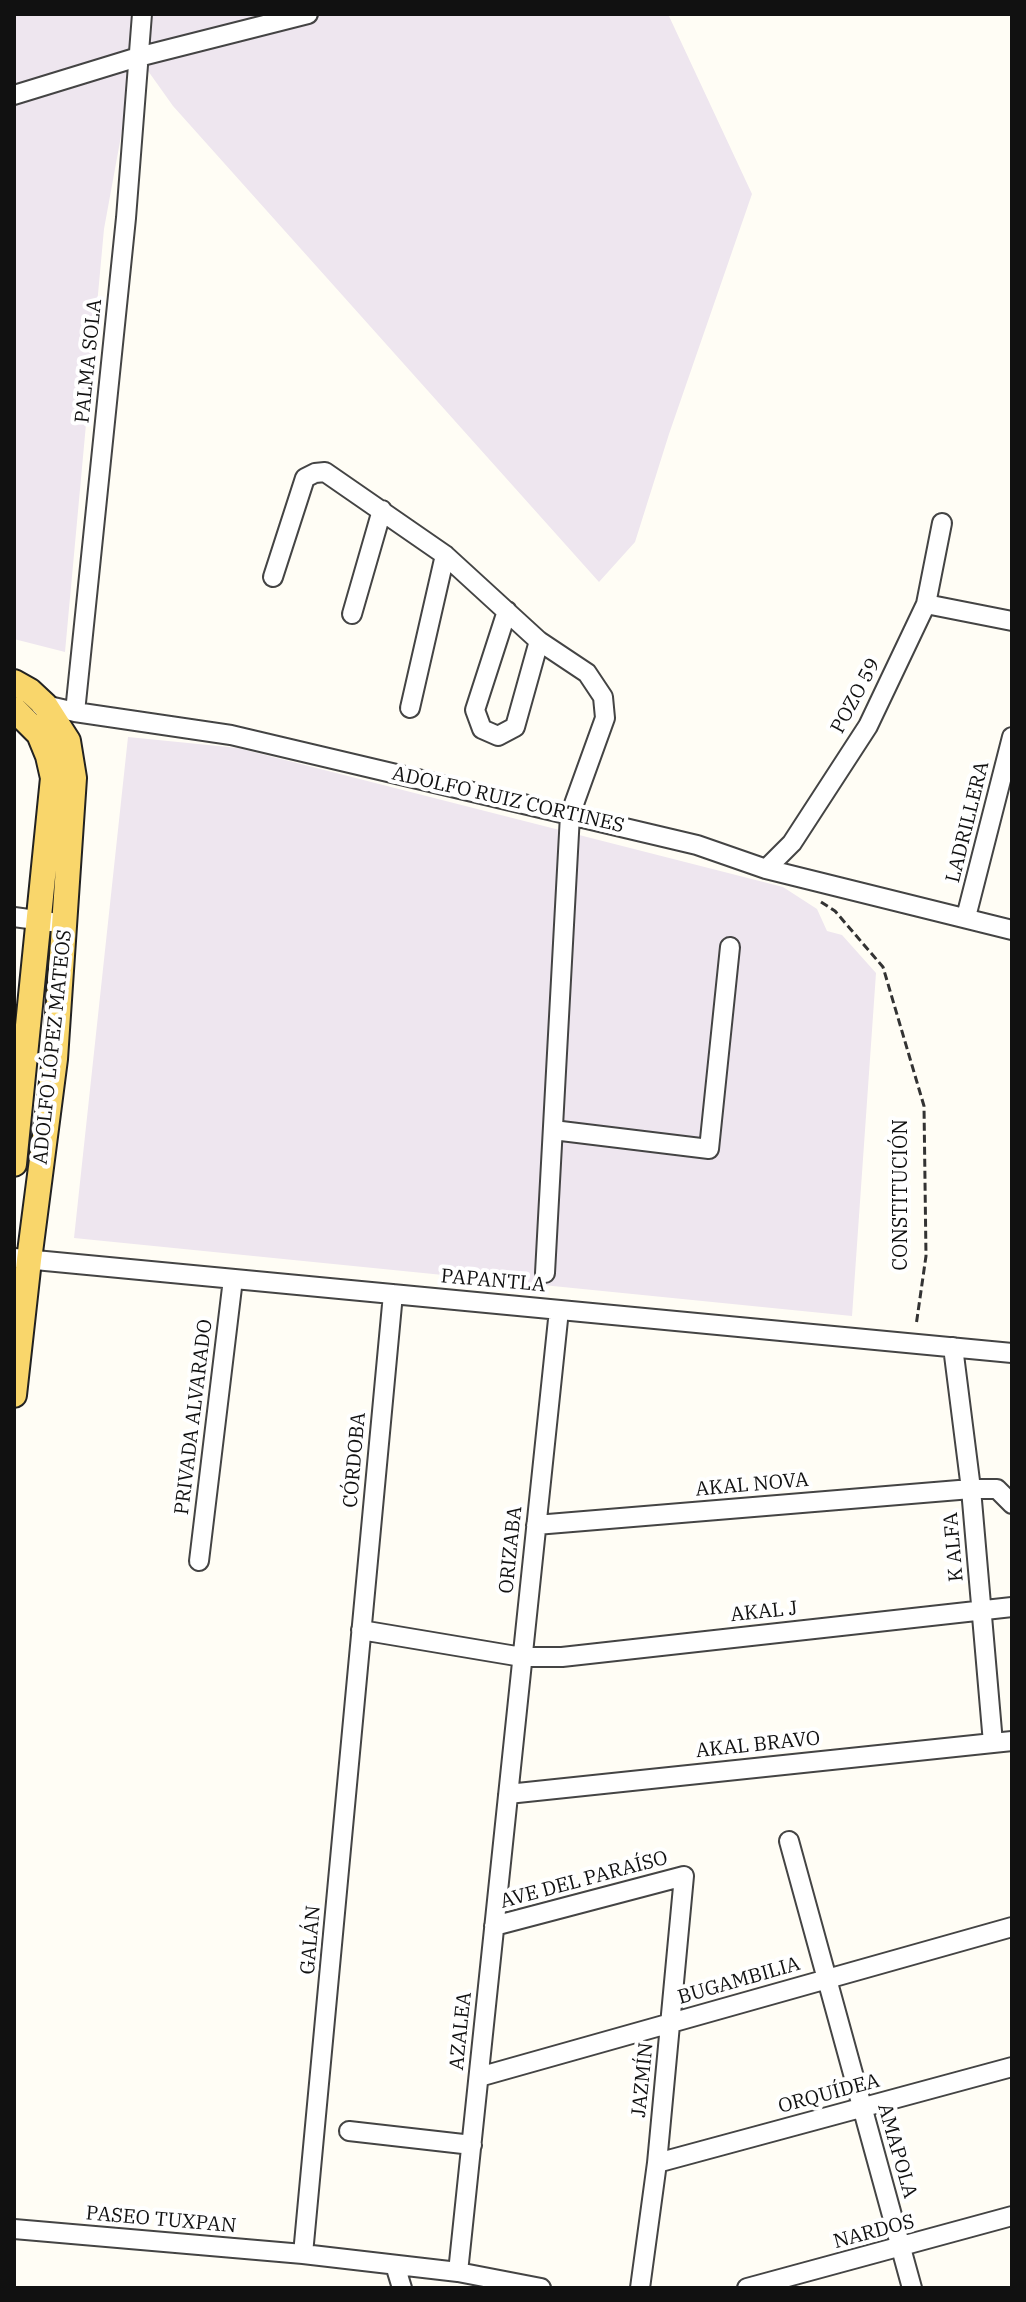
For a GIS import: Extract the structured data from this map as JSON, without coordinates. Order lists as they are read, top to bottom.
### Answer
{
  "streets": {
    "main road": ["ADOLFO RUIZ CORTINES", "ADOLFO LÓPEZ MATEOS"],
    "street": [
      "PALMA SOLA",
      "POZO 59",
      "LADRILLERA",
      "PAPANTLA",
      "PRIVADA ALVARADO",
      "CÓRDOBA",
      "AKAL NOVA",
      "K ALFA",
      "ORIZABA",
      "AKAL J",
      "AKAL BRAVO",
      "AVE DEL PARAÍSO",
      "GALÁN",
      "BUGAMBILIA",
      "AZALEA",
      "JAZMÍN",
      "ORQUÍDEA",
      "AMAPOLA",
      "PASEO TUXPAN",
      "NARDOS"
    ],
    "path": ["CONSTITUCIÓN"]
  },
  "crossings": [
    ["PALMA SOLA", "ADOLFO RUIZ CORTINES"],
    ["POZO 59", "ADOLFO RUIZ CORTINES"],
    ["ADOLFO RUIZ CORTINES", "LADRILLERA"],
    ["ADOLFO RUIZ CORTINES", "ADOLFO LÓPEZ MATEOS"],
    ["ADOLFO LÓPEZ MATEOS", "PAPANTLA"],
    ["CONSTITUCIÓN", "PAPANTLA"],
    ["PAPANTLA", "PRIVADA ALVARADO"],
    ["PAPANTLA", "CÓRDOBA"],
    ["PAPANTLA", "K ALFA"],
    ["PAPANTLA", "ORIZABA"],
    ["CÓRDOBA", "AKAL J"],
    ["CÓRDOBA", "GALÁN"],
    ["AKAL NOVA", "K ALFA"],
    ["AKAL NOVA", "ORIZABA"],
    ["K ALFA", "AKAL J"],
    ["K ALFA", "AKAL BRAVO"],
    ["ORIZABA", "AKAL J"],
    ["ORIZABA", "AKAL BRAVO"],
    ["ORIZABA", "AZALEA"],
    ["AKAL J", "GALÁN"],
    ["AKAL BRAVO", "AZALEA"],
    ["AVE DEL PARAÍSO", "AZALEA"],
    ["AVE DEL PARAÍSO", "JAZMÍN"],
    ["GALÁN", "PASEO TUXPAN"],
    ["BUGAMBILIA", "AZALEA"],
    ["BUGAMBILIA", "JAZMÍN"],
    ["BUGAMBILIA", "AMAPOLA"],
    ["JAZMÍN", "ORQUÍDEA"],
    ["ORQUÍDEA", "AMAPOLA"],
    ["AMAPOLA", "NARDOS"]
  ]
}
